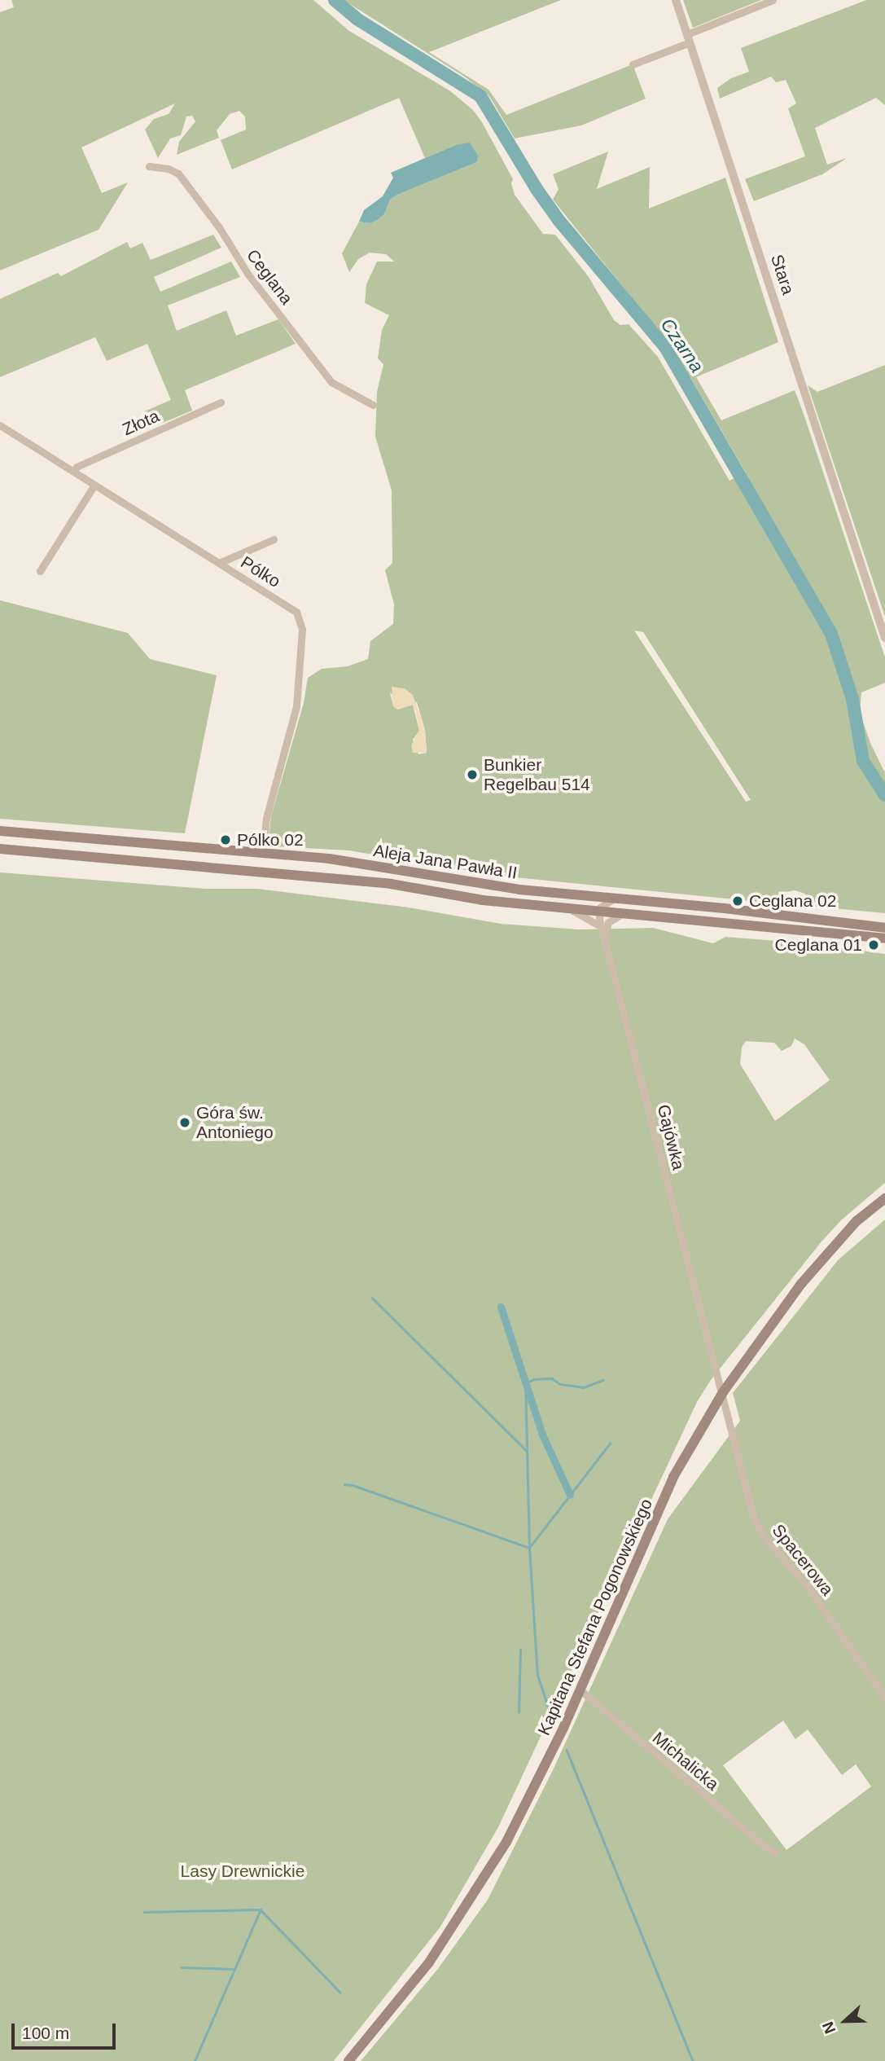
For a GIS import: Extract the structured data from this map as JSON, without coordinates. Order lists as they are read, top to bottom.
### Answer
{
  "streets": {
    "main road": ["Aleja Jana Pawła II", "Kapitana Stefana Pogonowskiego"],
    "street": [
      "Stara",
      "Ceglana",
      "Złota",
      "Pólko",
      "Gajówka",
      "Spacerowa",
      "Michalicka"
    ]
  },
  "crossings": [
    ["Złota", "Pólko"],
    ["Pólko", "Aleja Jana Pawła II"],
    ["Aleja Jana Pawła II", "Gajówka"],
    ["Gajówka", "Spacerowa"],
    ["Gajówka", "Kapitana Stefana Pogonowskiego"],
    ["Spacerowa", "Kapitana Stefana Pogonowskiego"],
    ["Kapitana Stefana Pogonowskiego", "Michalicka"]
  ],
  "water": ["Czarna"],
  "parks": ["Lasy Drewnickie"],
  "places": [
    "Bunkier Regelbau 514",
    "Pólko 02",
    "Ceglana 02",
    "Ceglana 01",
    "Góra św. Antoniego"
  ],
  "scale_bar": "100 m",
  "north": "left"
}
